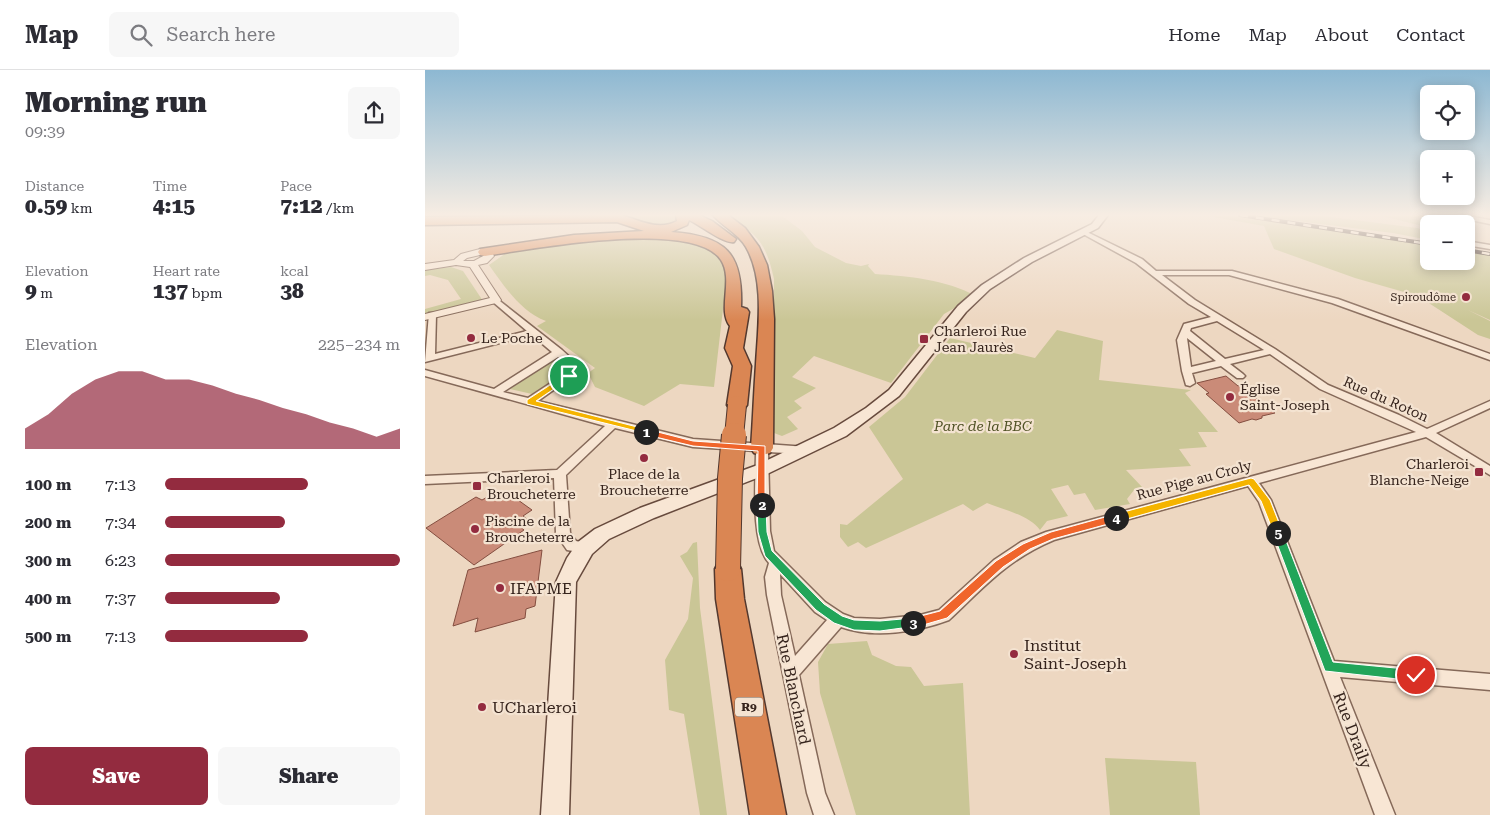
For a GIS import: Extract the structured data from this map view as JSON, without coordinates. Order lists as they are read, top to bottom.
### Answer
{
  "streets": {
    "highway": ["R9"],
    "street": [
      "Rue du Roton",
      "Rue Pige au Croly",
      "Rue Blanchard",
      "Rue Draily"
    ]
  },
  "crossings": [
    ["Rue du Roton", "Rue Pige au Croly"],
    ["Rue Pige au Croly", "Rue Blanchard"],
    ["Rue Pige au Croly", "Rue Draily"]
  ],
  "parks": ["Parc de la BBC"],
  "places": {
    "other": [
      "Spiroudôme",
      "Le Poche",
      "Église Saint-Joseph",
      "Place de la Broucheterre",
      "Piscine de la Broucheterre",
      "IFAPME",
      "Institut Saint-Joseph",
      "UCharleroi"
    ],
    "transit": ["Charleroi Rue Jean Jaurès", "Charleroi Blanche-Neige", "Charleroi Broucheterre"]
  },
  "page": {
    "header": "Map",
    "search": "Search here",
    "nav": [
      "Home",
      "Map",
      "About",
      "Contact"
    ],
    "heading": ["Morning run", "09:39"],
    "map_buttons": ["+", "−"],
    "stats": [
      ["Distance", "0.59 km"],
      ["Time", "4:15"],
      ["Pace", "7:12 /km"],
      ["Elevation", "9 m"],
      ["Heart rate", "137 bpm"],
      ["kcal", "38"]
    ],
    "chart": ["Elevation", "225–234 m"],
    "pins": [
      "1",
      "2",
      "4",
      "5",
      "3"
    ],
    "list": [
      {
        "name": "100 m",
        "note": "7:13"
      },
      {
        "name": "200 m",
        "note": "7:34"
      },
      {
        "name": "300 m",
        "note": "6:23"
      },
      {
        "name": "400 m",
        "note": "7:37"
      },
      {
        "name": "500 m",
        "note": "7:13"
      }
    ],
    "buttons": ["Save", "Share"]
  }
}
